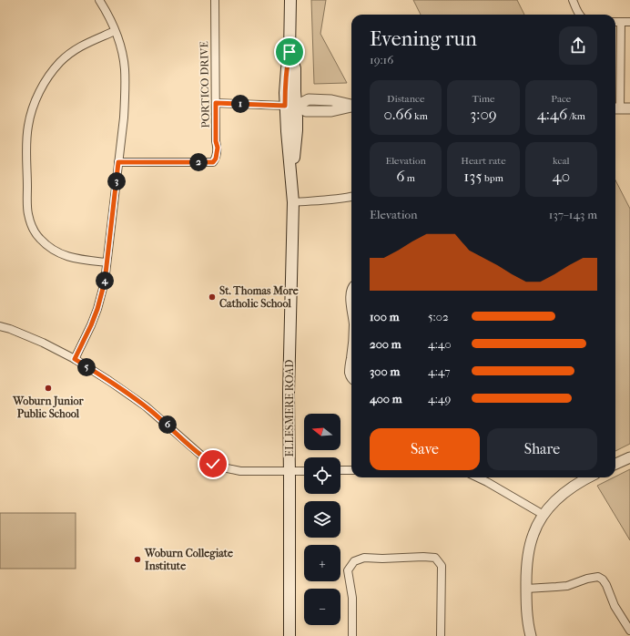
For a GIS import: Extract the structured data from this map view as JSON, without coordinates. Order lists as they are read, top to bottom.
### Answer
{
  "streets": {
    "main road": ["ELLESMERE ROAD"],
    "street": ["PORTICO DRIVE"]
  },
  "places": ["St. Thomas More Catholic School", "Woburn Junior Public School", "Woburn Collegiate Institute"],
  "north": "left",
  "page": {
    "heading": ["Evening run", "19:16"],
    "stats": [
      ["Distance", "0.66 km"],
      ["Time", "3:09"],
      ["Pace", "4:46 /km"],
      ["Elevation", "6 m"],
      ["Heart rate", "135 bpm"],
      ["kcal", "40"]
    ],
    "pins": [
      "1",
      "2",
      "3",
      "4",
      "5",
      "6"
    ],
    "chart": ["Elevation", "137–143 m"],
    "list": [
      {
        "name": "100 m",
        "note": "5:02"
      },
      {
        "name": "200 m",
        "note": "4:40"
      },
      {
        "name": "300 m",
        "note": "4:47"
      },
      {
        "name": "400 m",
        "note": "4:49"
      }
    ],
    "map_buttons": ["+", "−"],
    "buttons": ["Save", "Share"]
  }
}
